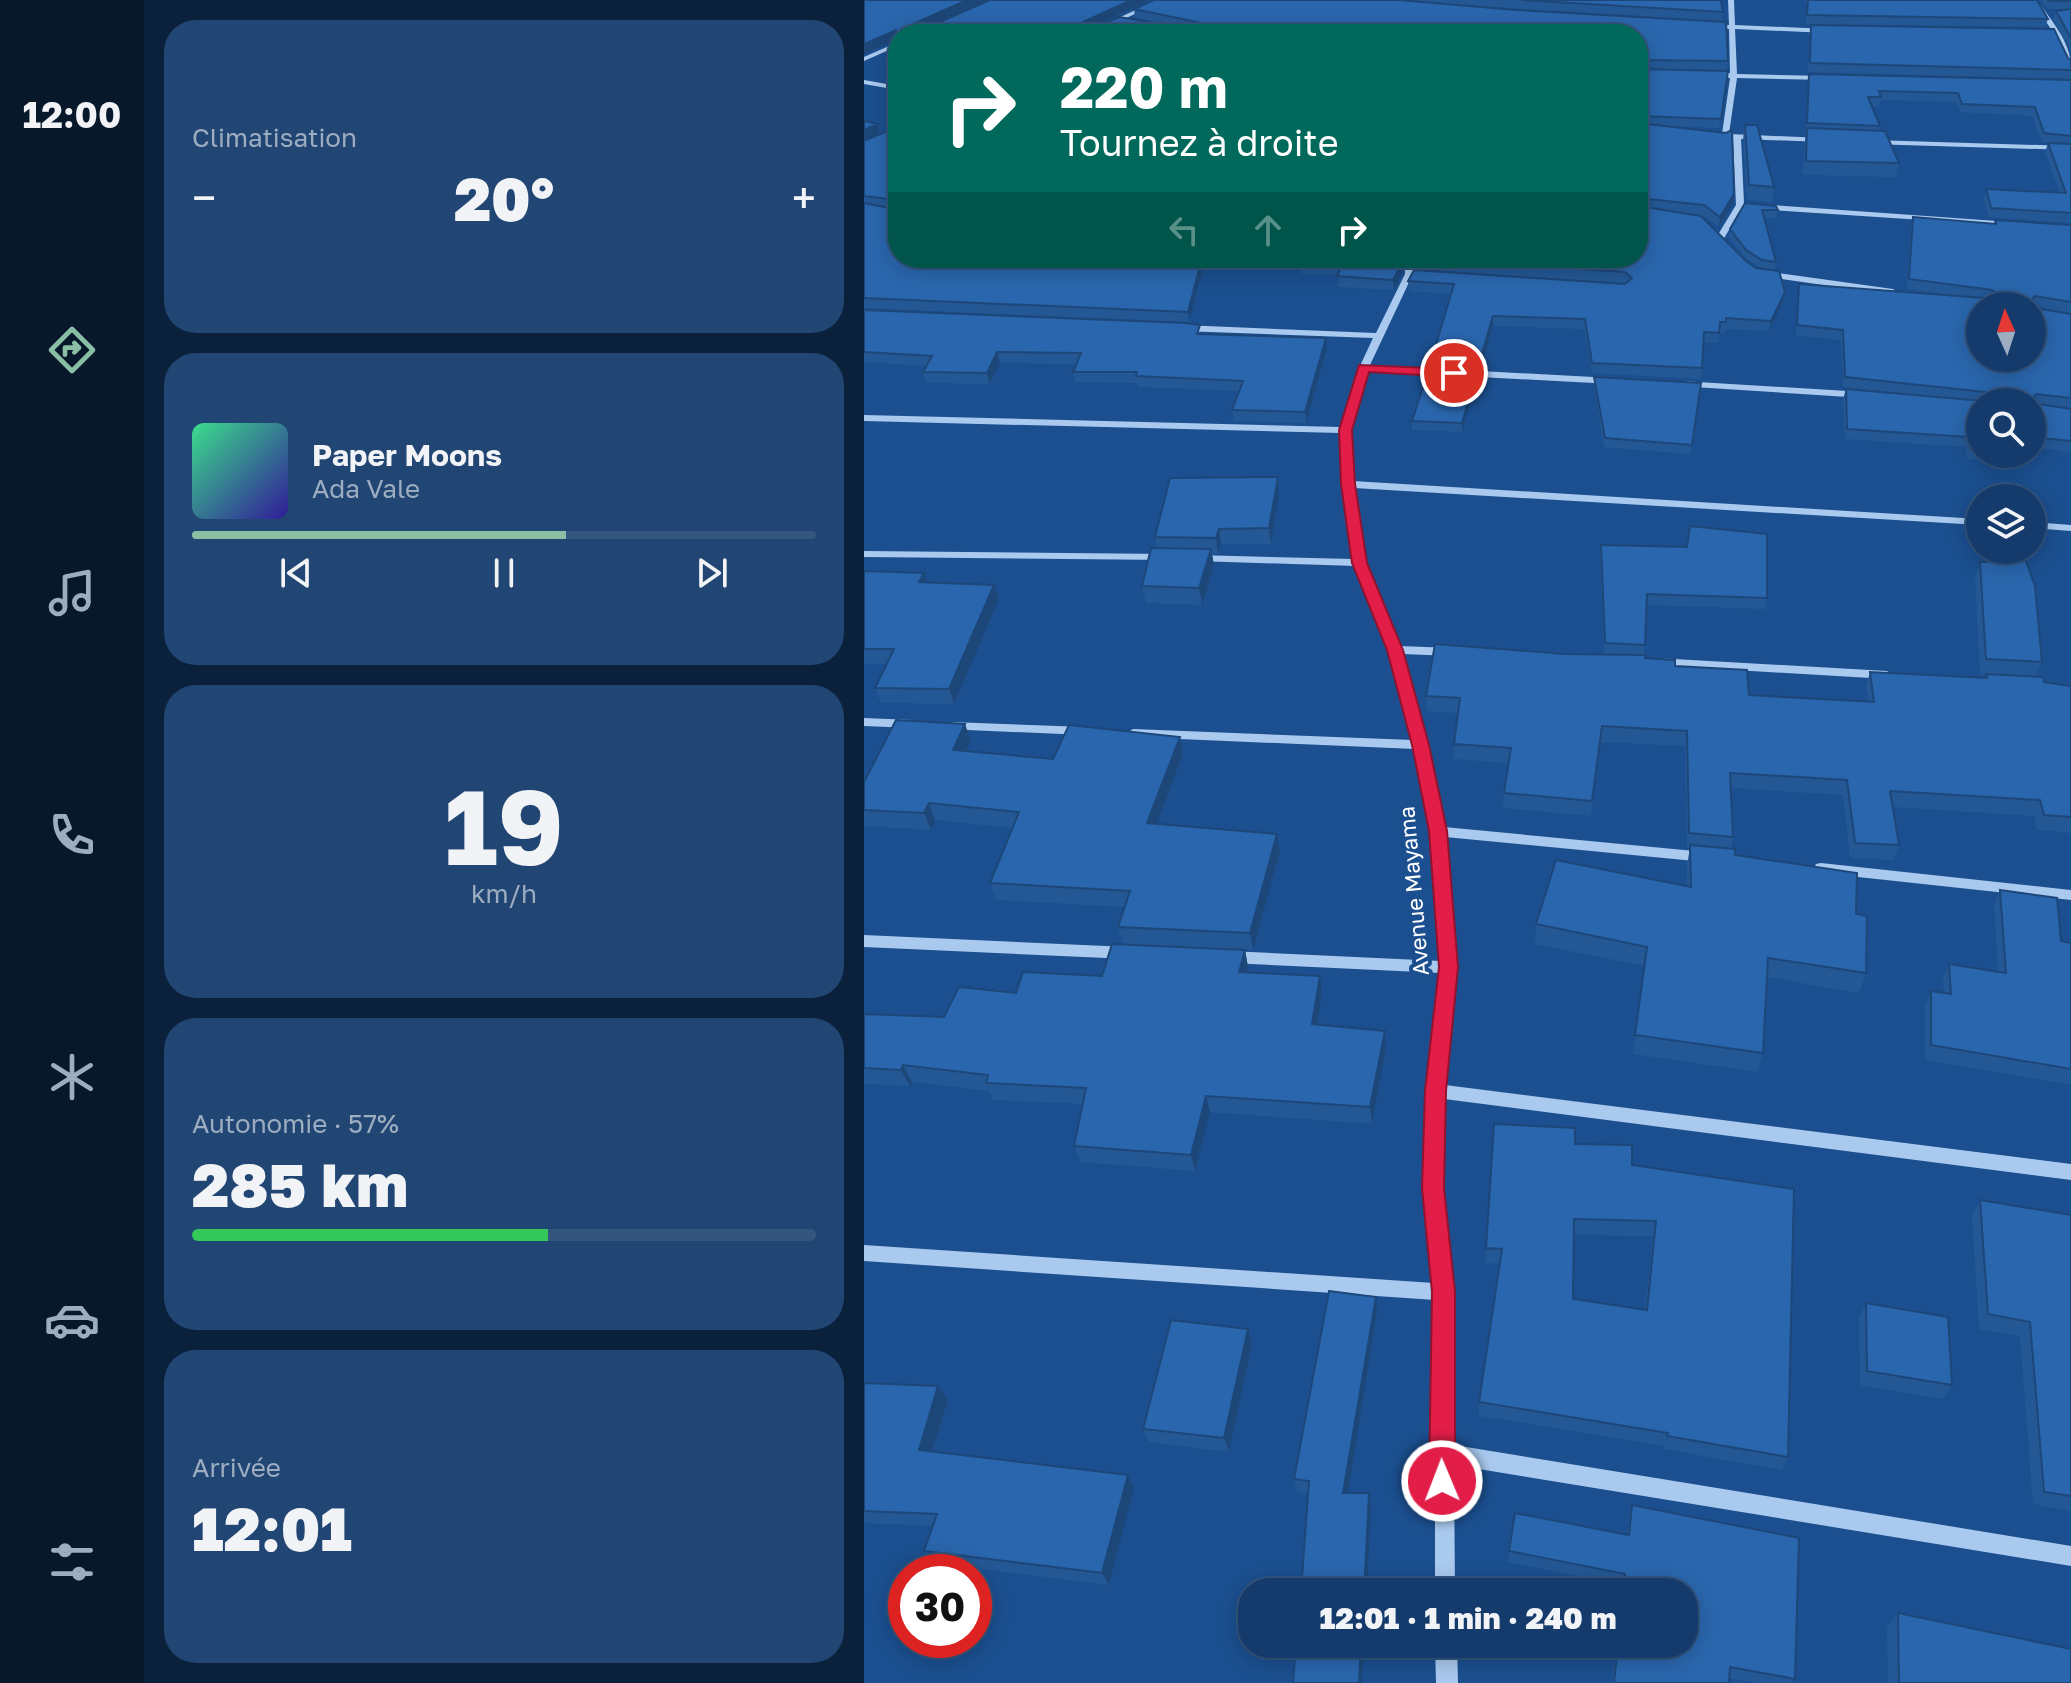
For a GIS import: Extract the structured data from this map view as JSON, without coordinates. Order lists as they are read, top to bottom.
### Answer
{
  "streets": {
    "street": ["Avenue Mayama"]
  },
  "north": "top",
  "page": {
    "tabs": "12:00",
    "tile": [
      "Climatisation",
      ["19", "km/h"],
      ["Autonomie · 57%", "285 km"],
      ["Arrivée", "12:01"]
    ],
    "turn": ["220 m", "Tournez à droite"],
    "heat": ["−", "20°", "+"],
    "song": ["Paper Moons", "Ada Vale"],
    "limit": "30",
    "trip": "12:01 · 1 min · 240 m"
  }
}
